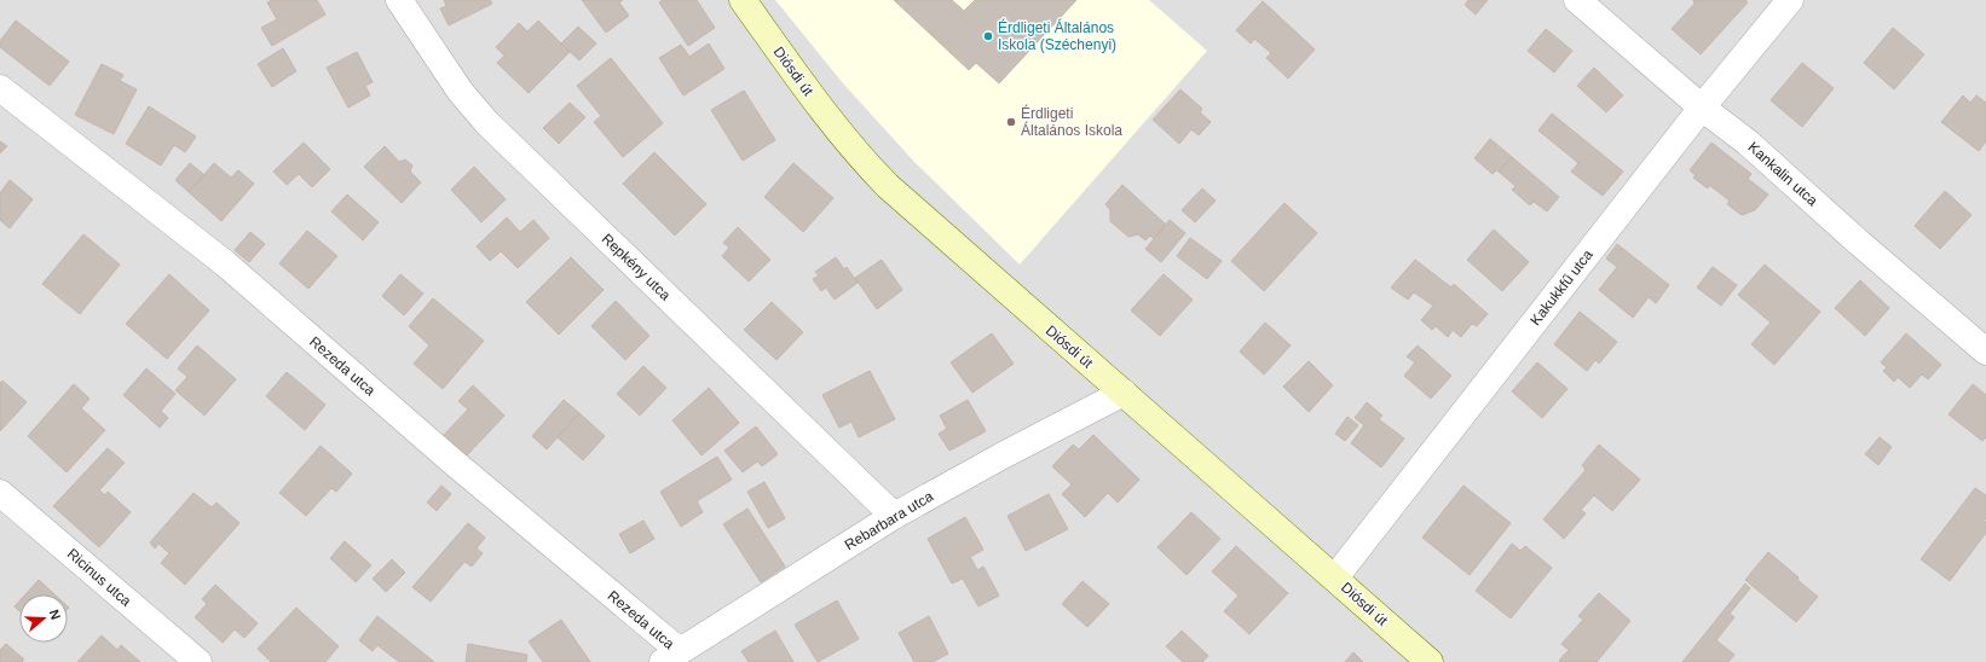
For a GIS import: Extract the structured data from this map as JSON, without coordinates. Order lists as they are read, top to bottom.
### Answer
{
  "streets": {
    "main road": ["Diósdi út"],
    "street": [
      "Kankalin utca",
      "Repkény utca",
      "Kakukkfű utca",
      "Rezeda utca",
      "Rebarbara utca",
      "Ricinus utca"
    ]
  },
  "crossings": [
    ["Diósdi út", "Kakukkfű utca"],
    ["Diósdi út", "Rebarbara utca"],
    ["Kankalin utca", "Kakukkfű utca"],
    ["Repkény utca", "Rebarbara utca"],
    ["Rezeda utca", "Rebarbara utca"]
  ],
  "places": ["Érdligeti Általános Iskola (Széchenyi)", "Érdligeti Általános Iskola"],
  "north": "right"
}
